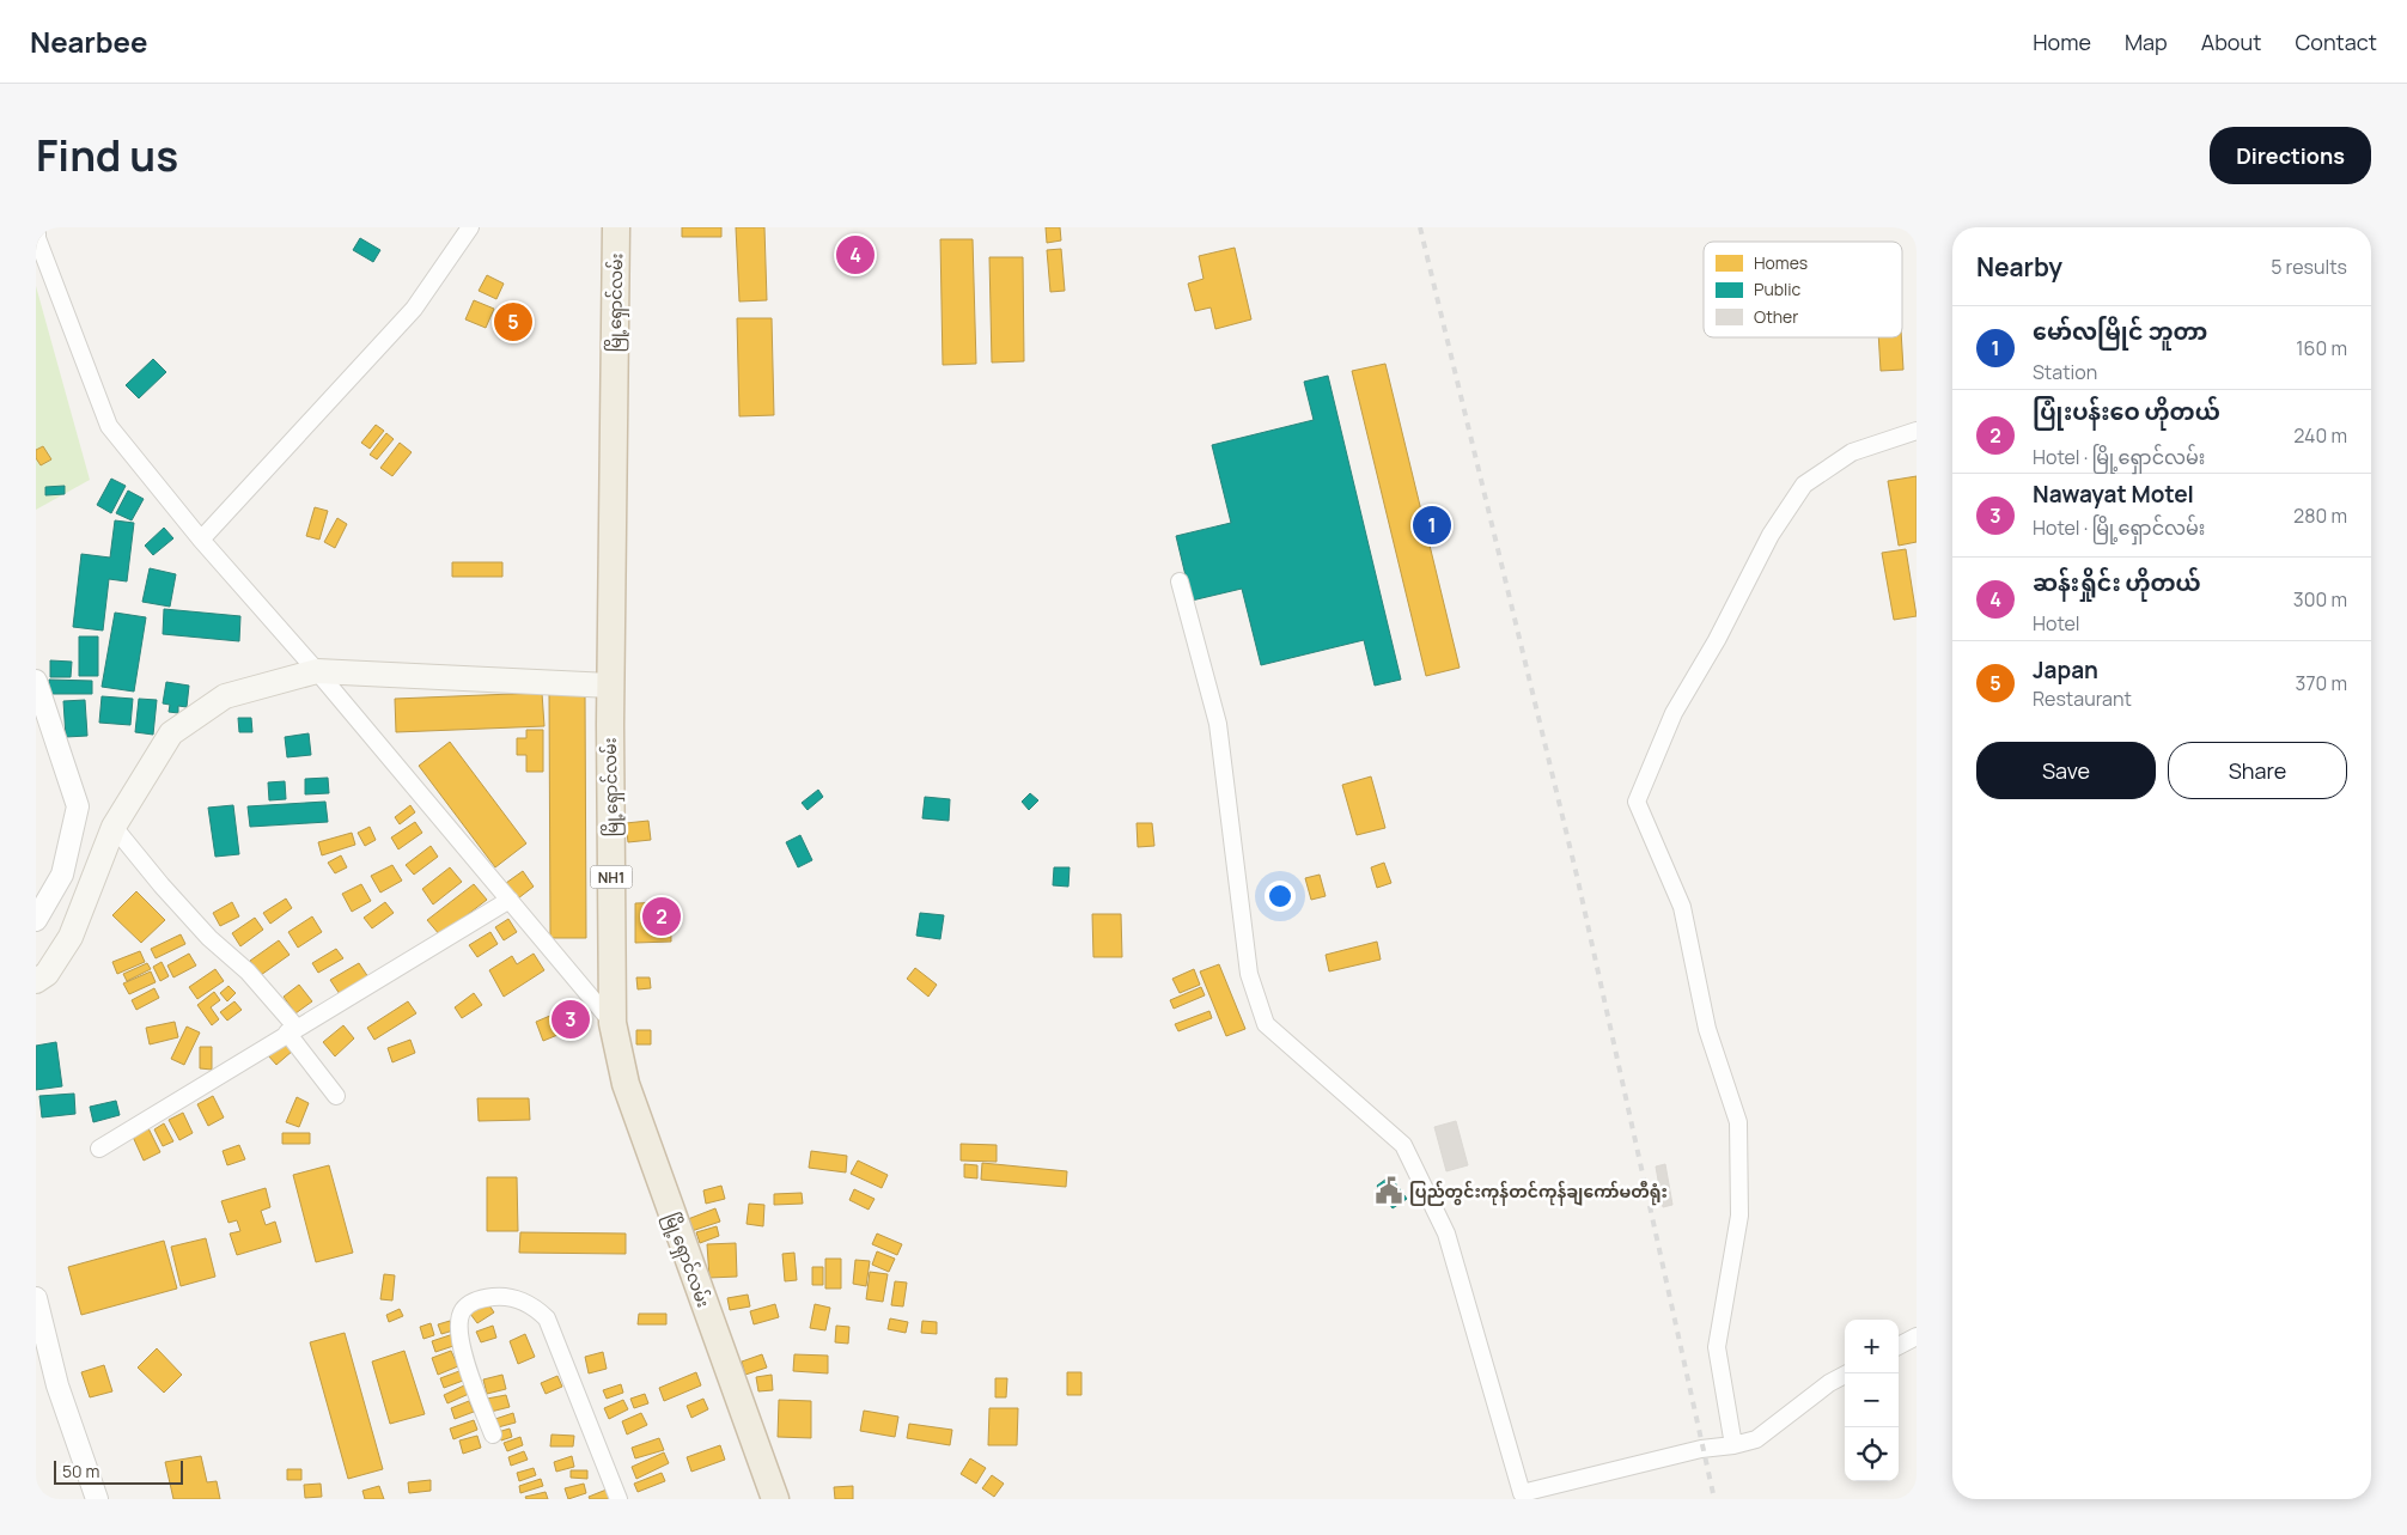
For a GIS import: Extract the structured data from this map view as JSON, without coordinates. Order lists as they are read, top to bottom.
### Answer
{
  "streets": {
    "highway": ["မြို့ရှောင်လမ်း", "NH1"]
  },
  "places": {
    "public building": ["ပြည်တွင်းကုန်တင်ကုန်ချကော်မတီရုံး"]
  },
  "legend": ["Homes", "Public", "Other"],
  "scale_bar": "50 m",
  "page": {
    "header": "Nearbee",
    "nav": [
      "Home",
      "Map",
      "About",
      "Contact"
    ],
    "title": "Find us",
    "buttons": [
      "Directions",
      ["Save", "Share"]
    ],
    "heading": ["Nearby", "5 results"],
    "pins": [
      "4",
      "5",
      "1",
      "2",
      "3"
    ],
    "list": [
      {
        "mark": "1",
        "name": "မော်လမြိုင် ဘူတာ",
        "note": "Station",
        "value": "160 m"
      },
      {
        "mark": "2",
        "name": "ပြုံးပန်းဝေ ဟိုတယ်",
        "note": "Hotel · မြို့ရှောင်လမ်း",
        "value": "240 m"
      },
      {
        "mark": "3",
        "name": "Nawayat Motel",
        "note": "Hotel · မြို့ရှောင်လမ်း",
        "value": "280 m"
      },
      {
        "mark": "4",
        "name": "ဆန်းရှိုင်း ဟိုတယ်",
        "note": "Hotel",
        "value": "300 m"
      },
      {
        "mark": "5",
        "name": "Japan",
        "note": "Restaurant",
        "value": "370 m"
      }
    ],
    "map_buttons": ["+", "−"],
    "scale": "50 m"
  }
}
